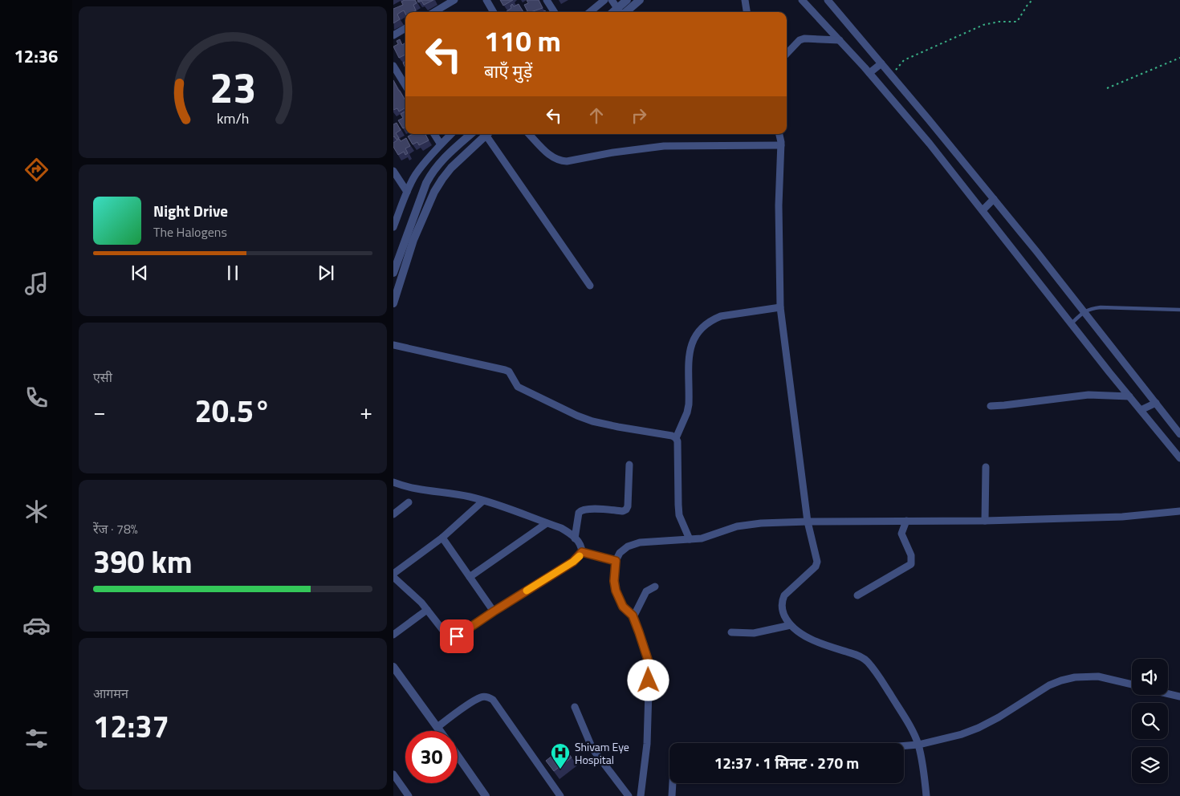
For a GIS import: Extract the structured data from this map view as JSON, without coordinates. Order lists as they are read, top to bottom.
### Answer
{
  "places": {
    "hospital": ["Shivam Eye Hospital"]
  },
  "page": {
    "tabs": "12:36",
    "turn": ["110 m", "बाएँ मुड़ें"],
    "song": ["Night Drive", "The Halogens"],
    "tile": [
      "एसी",
      ["रेंज · 78%", "390 km"],
      ["आगमन", "12:37"]
    ],
    "heat": ["−", "20.5°", "+"],
    "limit": "30",
    "trip": "12:37 · 1 मिनट · 270 m",
    "gauge": ["23", "km/h"]
  }
}
